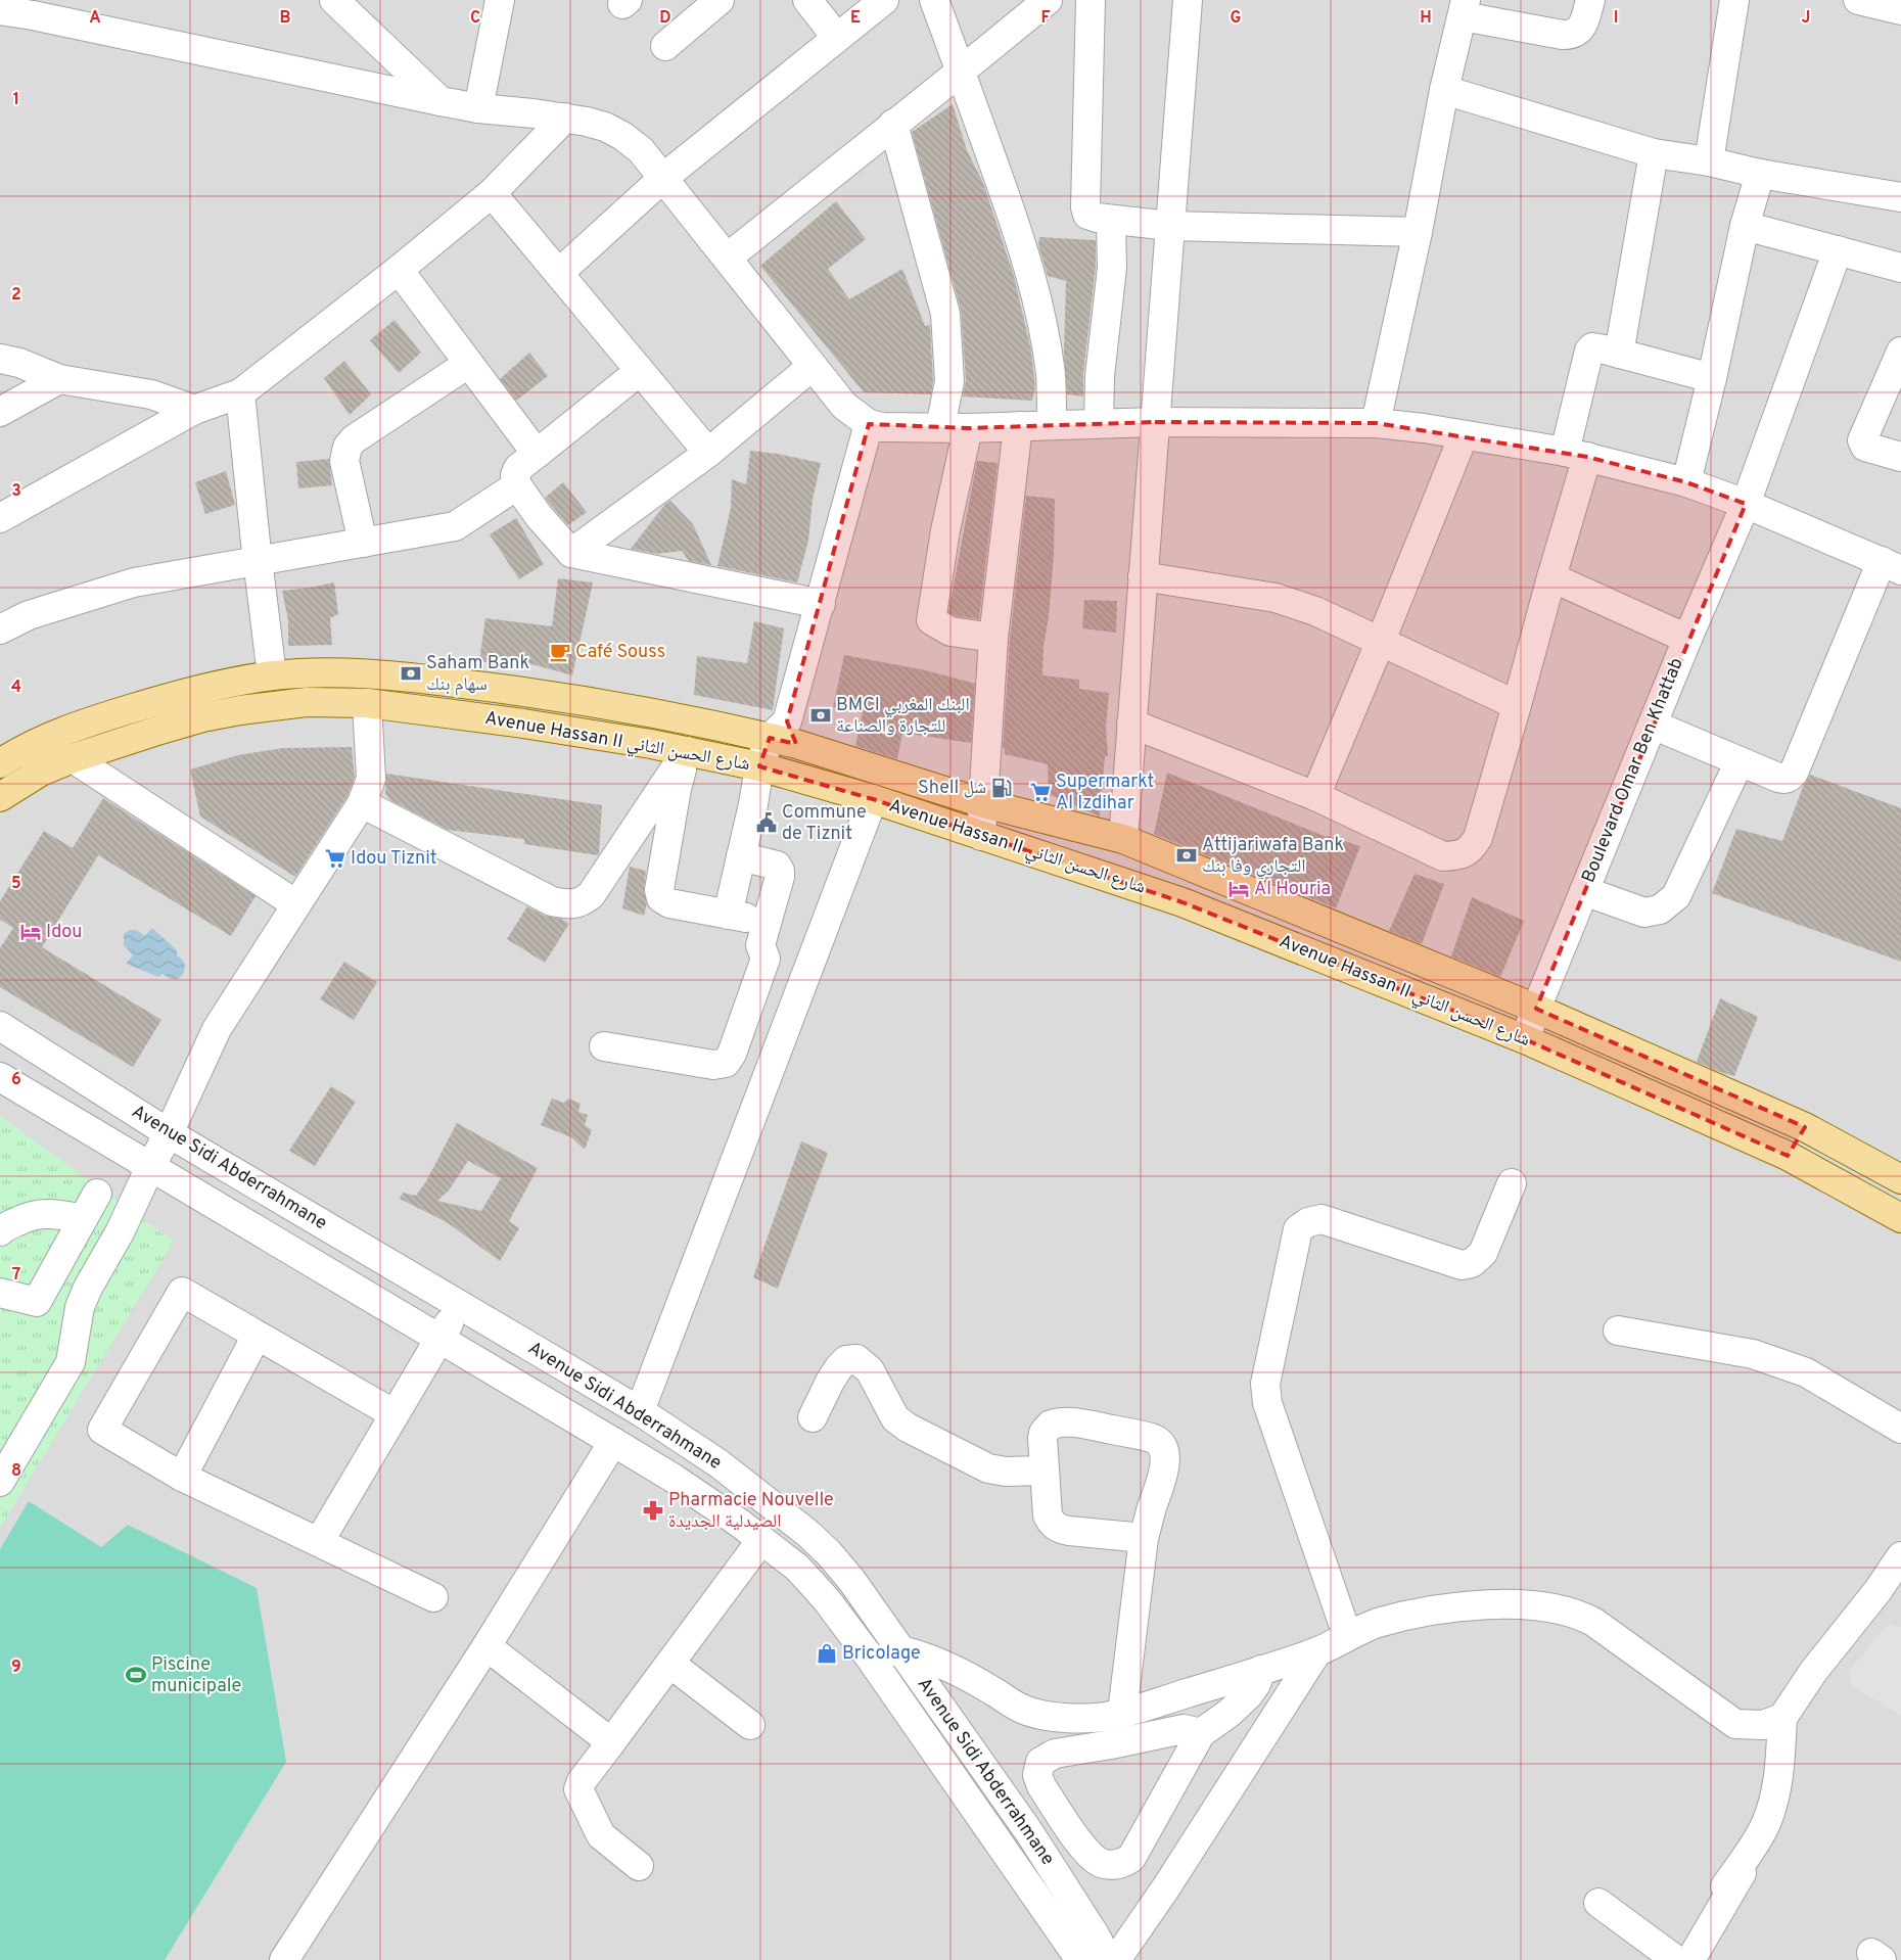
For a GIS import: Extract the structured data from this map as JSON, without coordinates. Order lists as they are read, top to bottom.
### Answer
{
  "streets": {
    "main road": ["Avenue Hassan II شارع الحسن الثاني"],
    "street": ["Boulevard Omar Ben Khattab", "Avenue Sidi Abderrahmane"]
  },
  "crossings": [
    ["Avenue Hassan II شارع الحسن الثاني", "Boulevard Omar Ben Khattab"]
  ],
  "places": {
    "cafe": ["Café Souss"],
    "bank": ["Saham Bank سهام بنك", "BMCI البنك المغربي للتجارة والصناعة", "Attijariwafa Bank التجاري وفا بنك"],
    "fuel station": ["Shell شل"],
    "supermarket": ["Supermarkt Al Izdihar", "Idou Tiznit"],
    "public building": ["Commune de Tiznit"],
    "hotel": ["Al Houria", "Idou"],
    "pharmacy": ["Pharmacie Nouvelle الصيدلية الجديدة"],
    "shop": ["Bricolage"],
    "sports": ["Piscine municipale"]
  },
  "grid": {
    "columns": [
      "A",
      "B",
      "C",
      "D",
      "E",
      "F",
      "G",
      "H",
      "I",
      "J"
    ],
    "rows": [
      "1",
      "2",
      "3",
      "4",
      "5",
      "6",
      "7",
      "8",
      "9"
    ]
  }
}
